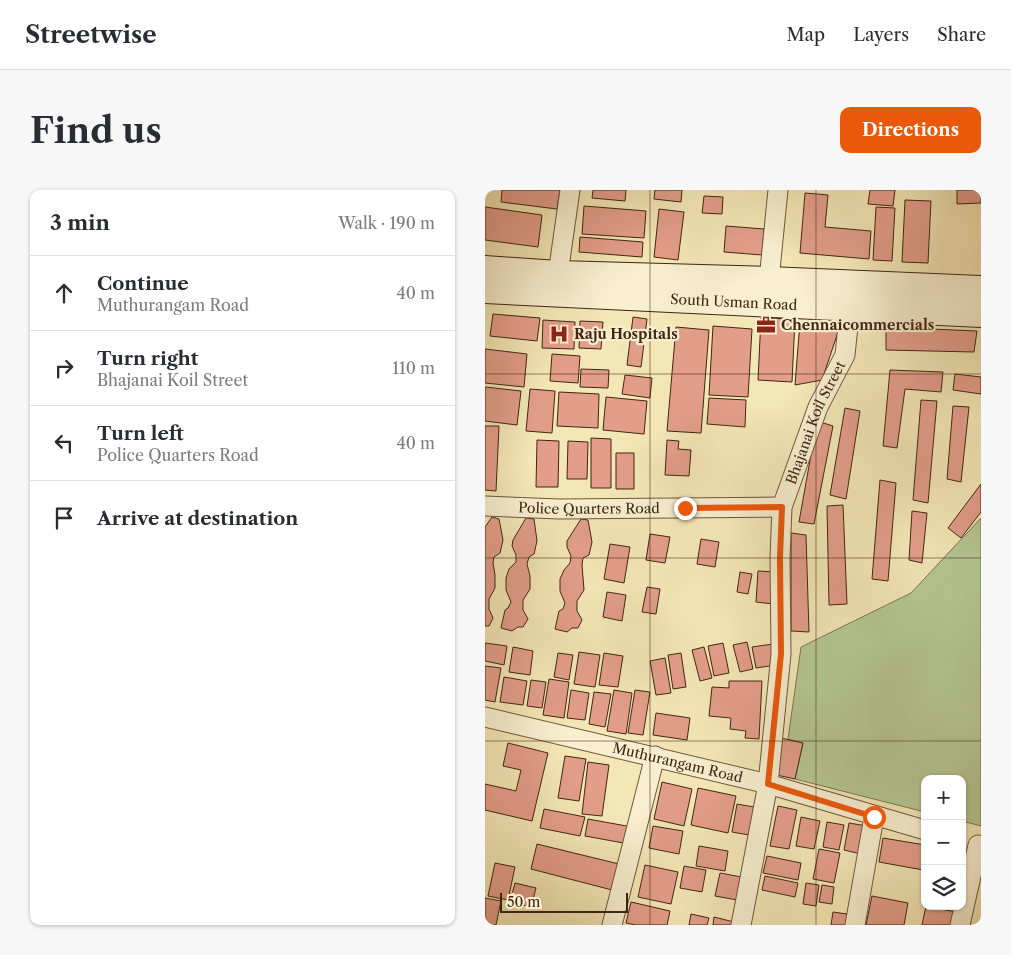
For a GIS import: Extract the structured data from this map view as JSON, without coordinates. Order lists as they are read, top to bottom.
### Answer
{
  "streets": {
    "main road": ["South Usman Road"],
    "street": ["Bhajanai Koil Street", "Police Quarters Road", "Muthurangam Road"]
  },
  "crossings": [
    ["South Usman Road", "Bhajanai Koil Street"],
    ["Bhajanai Koil Street", "Police Quarters Road"],
    ["Bhajanai Koil Street", "Muthurangam Road"]
  ],
  "places": {
    "office": ["Chennaicommercials"],
    "hospital": ["Raju Hospitals"]
  },
  "scale_bar": "50 m",
  "page": {
    "header": "Streetwise",
    "nav": ["Map", "Layers", "Share"],
    "buttons": "Directions",
    "title": "Find us",
    "heading": ["3 min", "Walk · 190 m"],
    "list": [
      ["Continue", "Muthurangam Road", "40 m"],
      ["Turn right", "Bhajanai Koil Street", "110 m"],
      ["Turn left", "Police Quarters Road", "40 m"],
      "Arrive at destination"
    ],
    "map_buttons": ["+", "−"],
    "scale": "50 m"
  }
}
